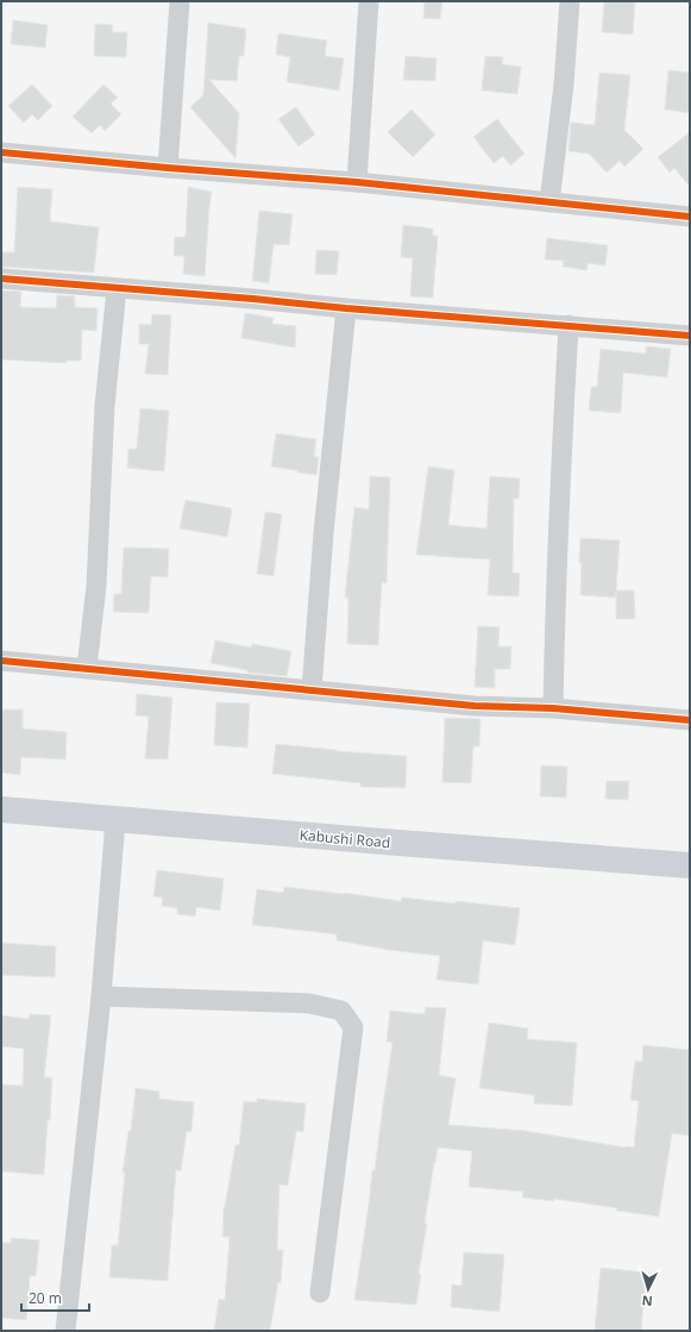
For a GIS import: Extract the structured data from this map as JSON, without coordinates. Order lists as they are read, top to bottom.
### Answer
{
  "streets": {
    "main road": ["Kabushi Road"]
  },
  "scale_bar": "20 m",
  "north": "bottom"
}
